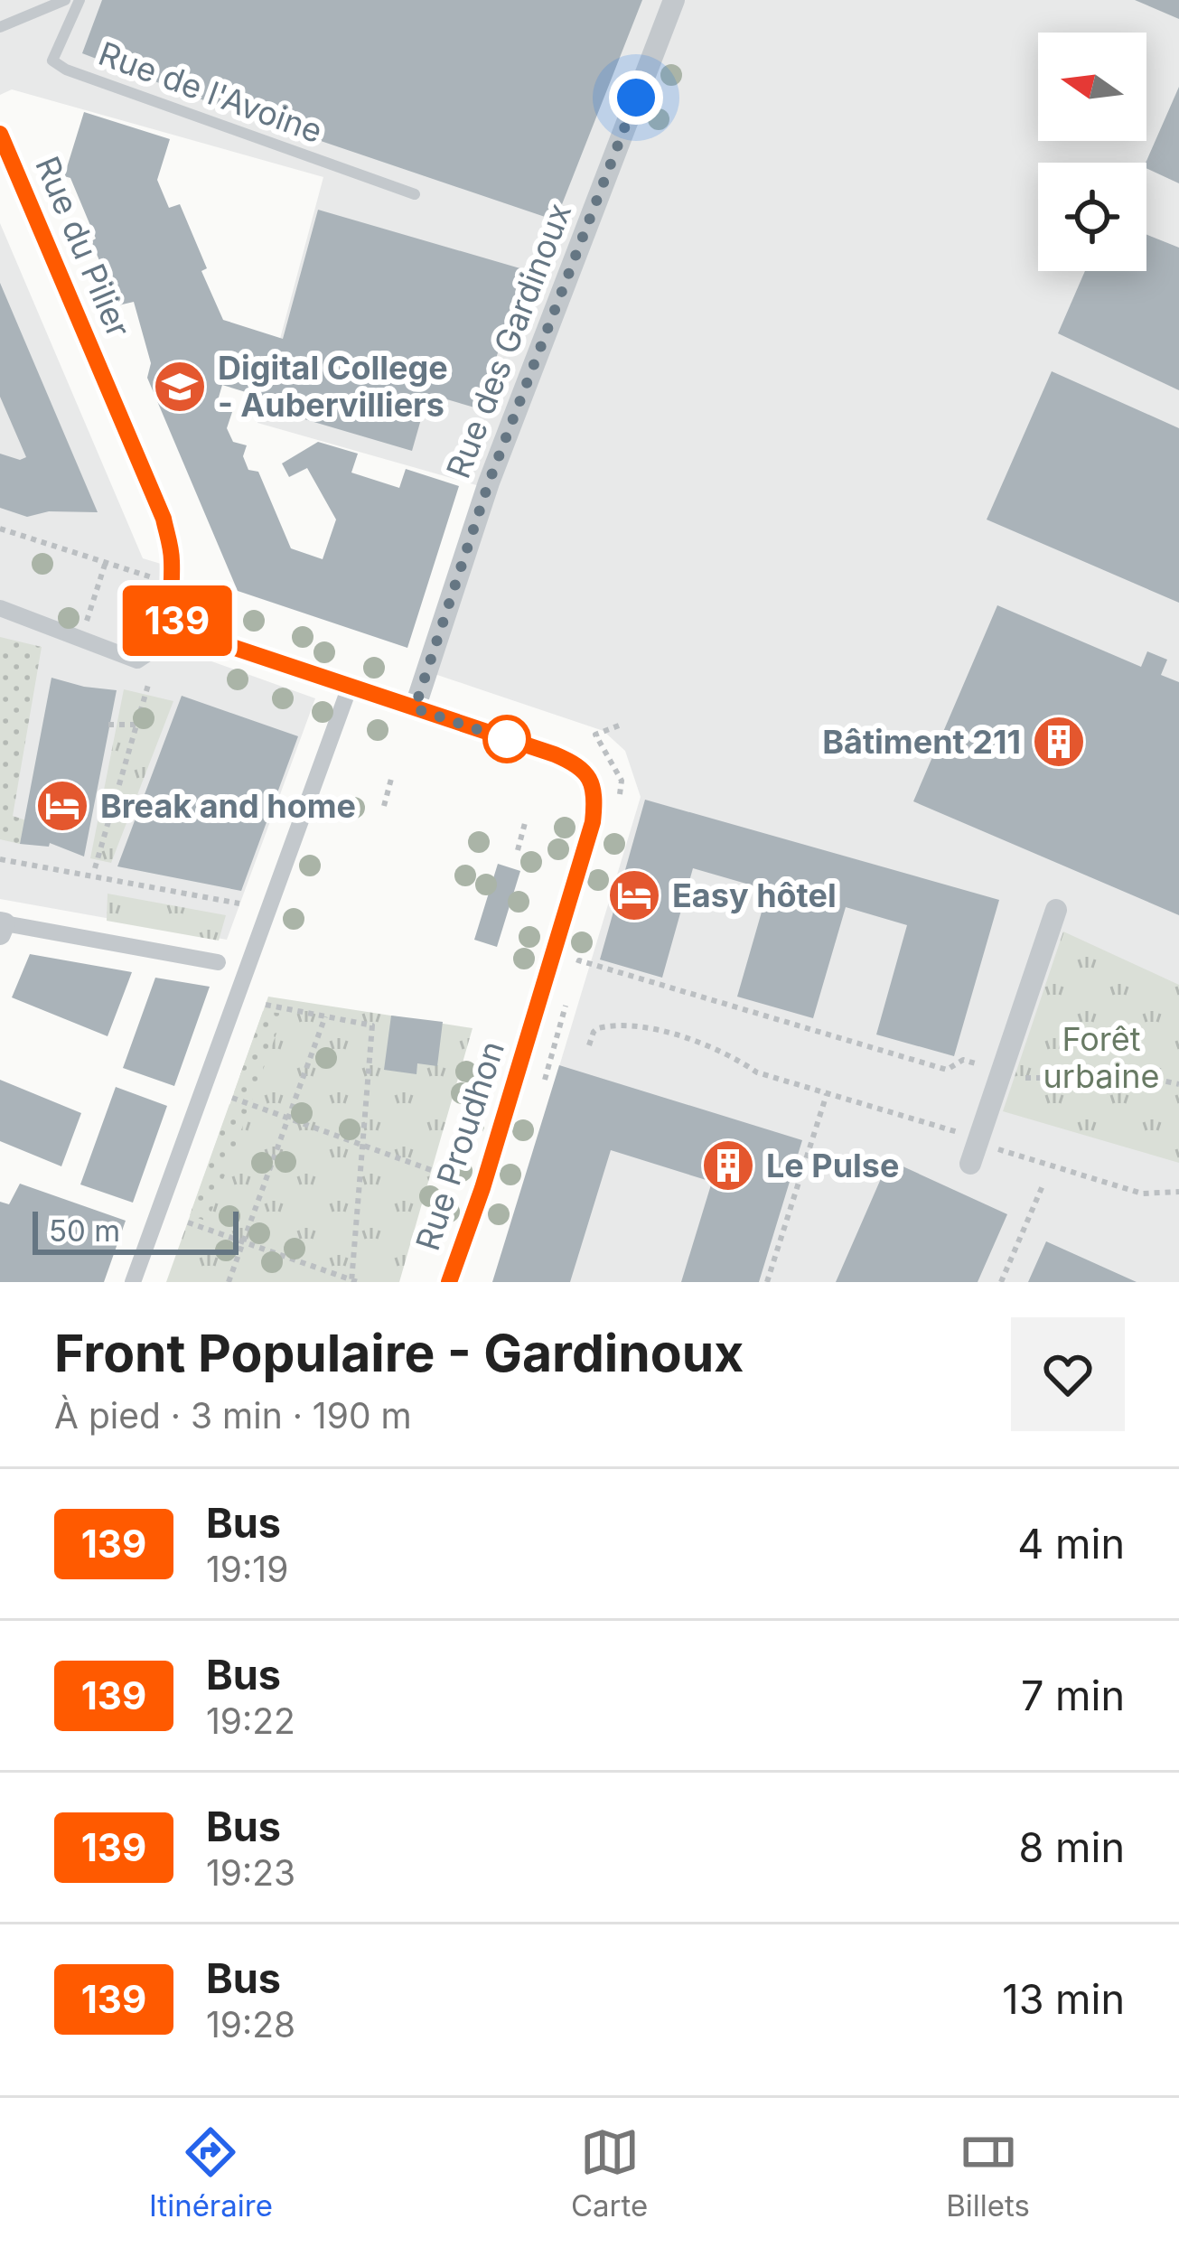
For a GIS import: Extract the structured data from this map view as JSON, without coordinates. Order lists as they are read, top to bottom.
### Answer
{
  "streets": {
    "street": ["Rue du Pilier", "Rue des Gardinoux", "Rue Proudhon"],
    "lane": ["Rue de l'Avoine"]
  },
  "crossings": [
    ["Rue du Pilier", "Rue Proudhon"],
    ["Rue des Gardinoux", "Rue Proudhon"]
  ],
  "parks": ["Forêt urbaine"],
  "places": {
    "school or university": ["Digital College - Aubervilliers"],
    "building": ["Bâtiment 211", "Le Pulse"],
    "hotel": ["Break and home", "Easy hôtel"]
  },
  "lines": ["bus line 139"],
  "scale_bar": "50 m",
  "north": "left",
  "page": {
    "on_map": "139",
    "scale": "50 m",
    "heading": ["Front Populaire - Gardinoux", "À pied · 3 min · 190 m"],
    "list": [
      {
        "mark": "139",
        "name": "Bus",
        "note": "19:19",
        "value": "4 min"
      },
      {
        "mark": "139",
        "name": "Bus",
        "note": "19:22",
        "value": "7 min"
      },
      {
        "mark": "139",
        "name": "Bus",
        "note": "19:23",
        "value": "8 min"
      },
      {
        "mark": "139",
        "name": "Bus",
        "note": "19:28",
        "value": "13 min"
      }
    ],
    "tabs": ["Itinéraire", "Carte", "Billets"]
  }
}
